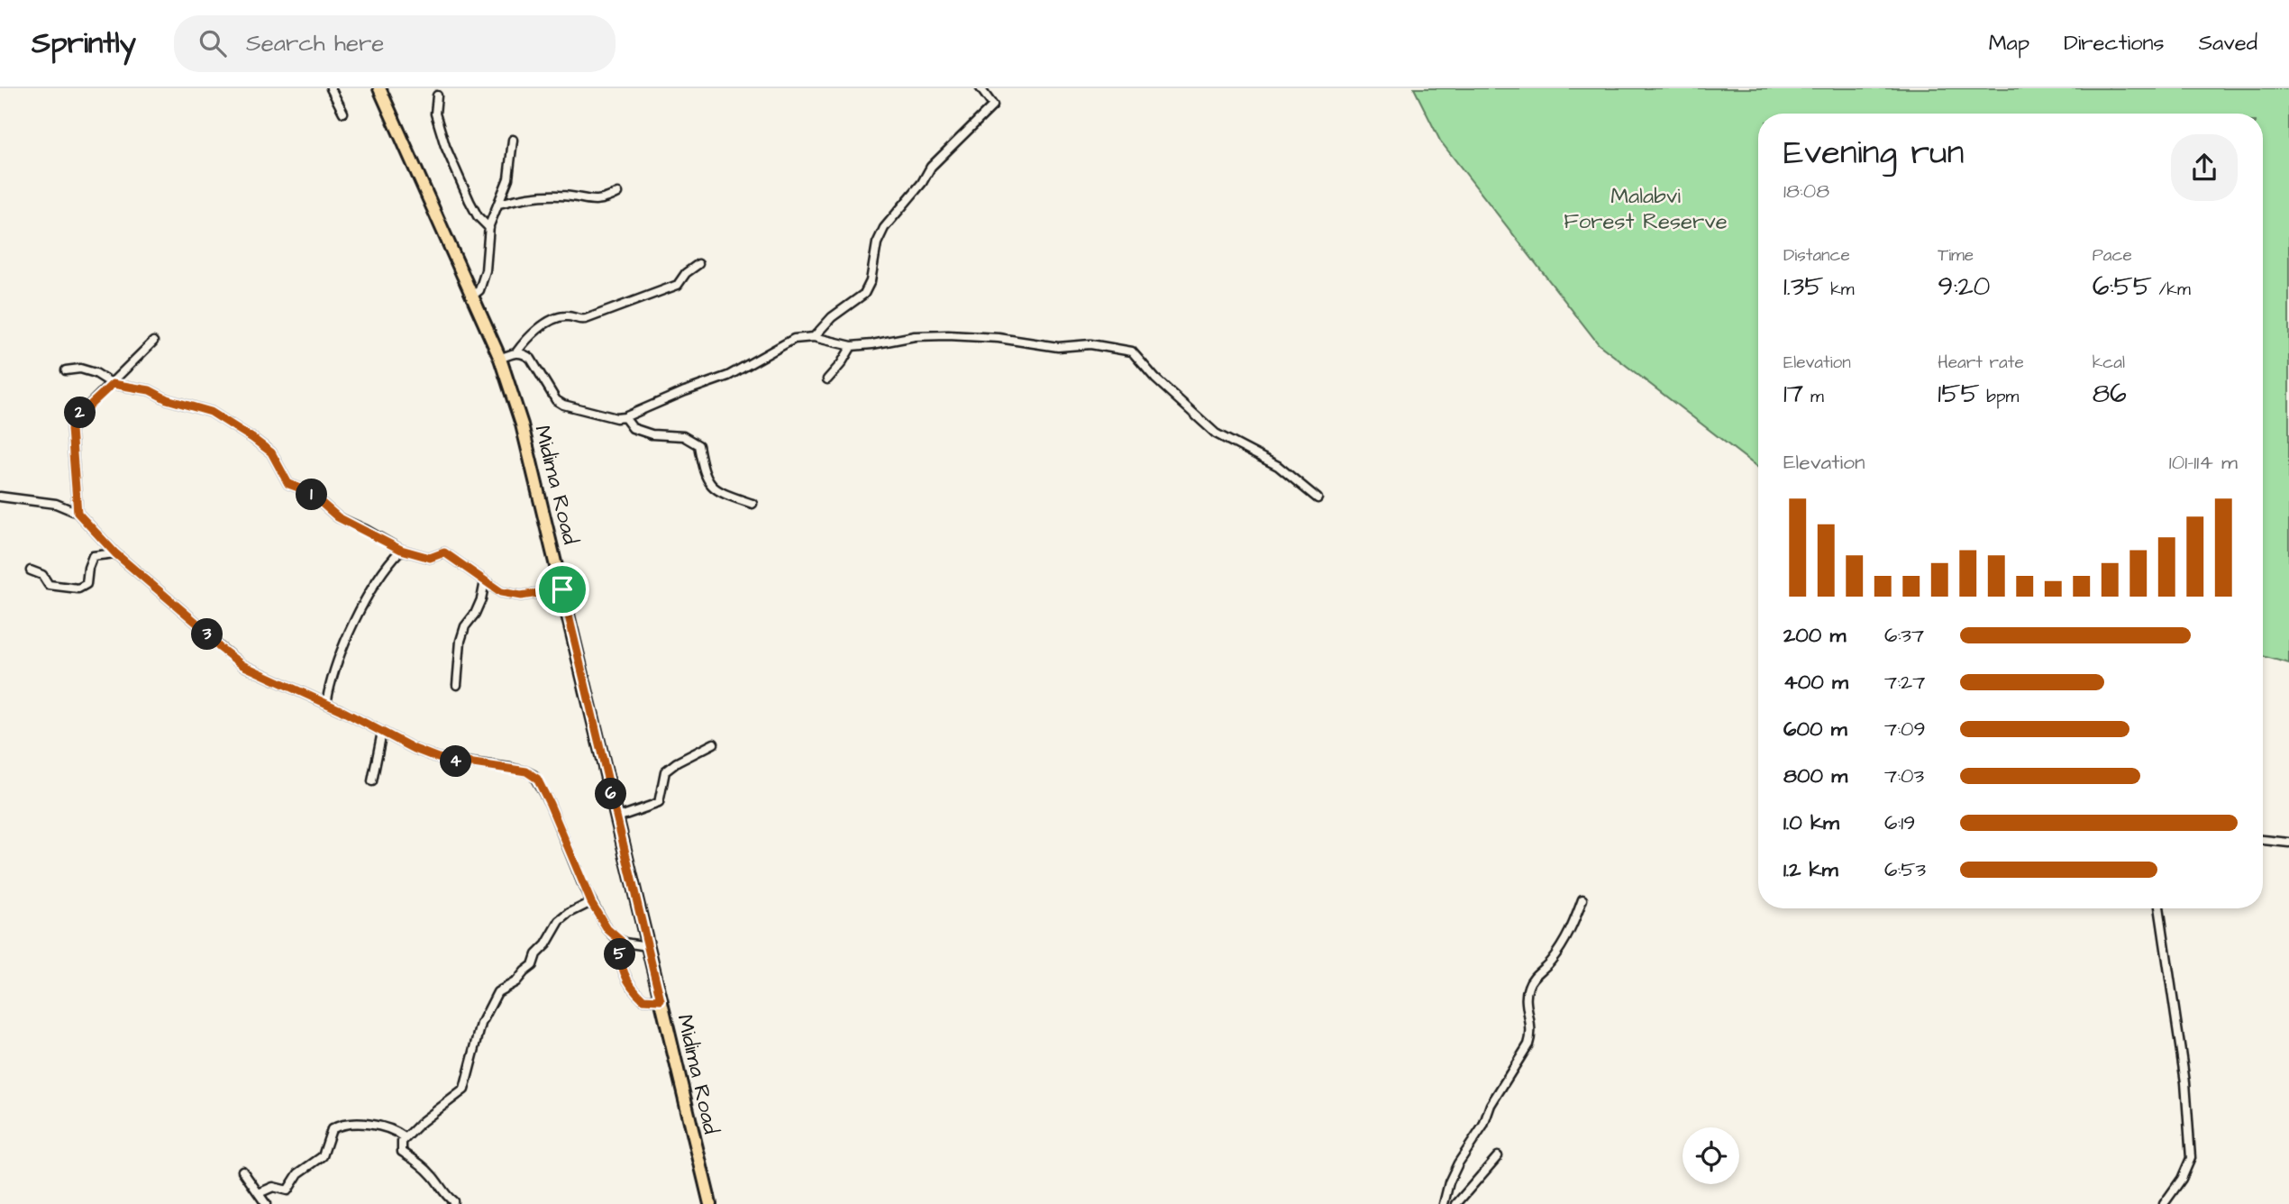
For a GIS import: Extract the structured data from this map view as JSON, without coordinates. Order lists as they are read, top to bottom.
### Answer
{
  "streets": {
    "main road": ["Midima Road"]
  },
  "parks": ["Malabvi Forest Reserve"],
  "page": {
    "header": "Sprintly",
    "search": "Search here",
    "nav": ["Map", "Directions", "Saved"],
    "heading": ["Evening run", "18:08"],
    "stats": [
      ["Distance", "1.35 km"],
      ["Time", "9:20"],
      ["Pace", "6:55 /km"],
      ["Elevation", "17 m"],
      ["Heart rate", "155 bpm"],
      ["kcal", "86"]
    ],
    "pins": [
      "2",
      "1",
      "3",
      "4",
      "6",
      "5"
    ],
    "chart": ["Elevation", "101–114 m"],
    "list": [
      {
        "name": "200 m",
        "note": "6:37"
      },
      {
        "name": "400 m",
        "note": "7:27"
      },
      {
        "name": "600 m",
        "note": "7:09"
      },
      {
        "name": "800 m",
        "note": "7:03"
      },
      {
        "name": "1.0 km",
        "note": "6:19"
      },
      {
        "name": "1.2 km",
        "note": "6:53"
      }
    ]
  }
}
